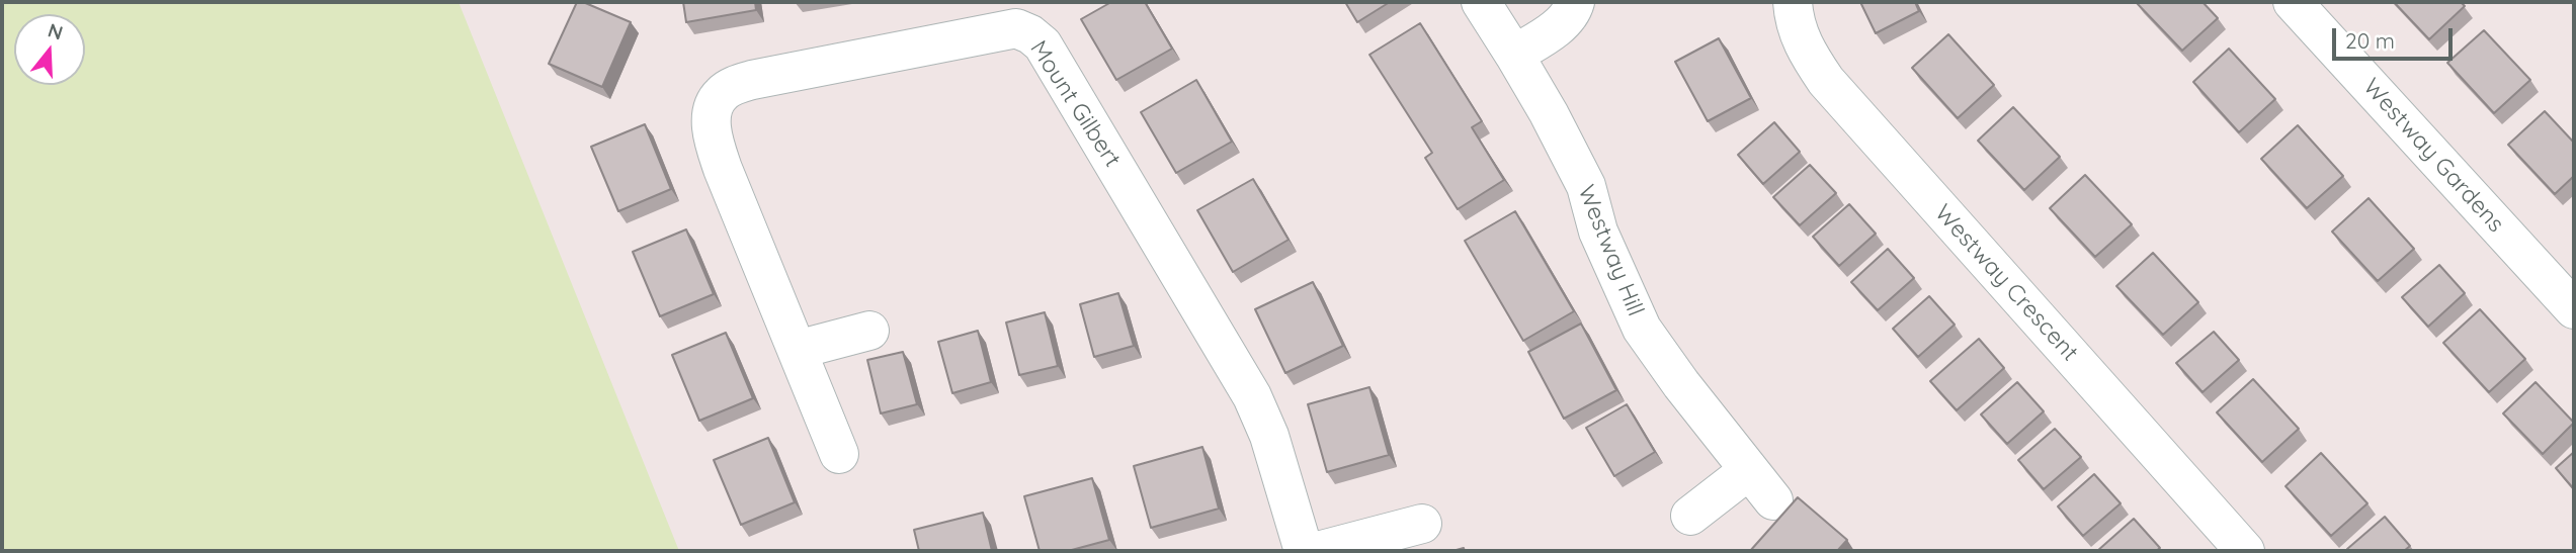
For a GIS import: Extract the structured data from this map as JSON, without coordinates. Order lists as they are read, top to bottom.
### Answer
{
  "streets": {
    "street": [
      "Mount Gilbert",
      "Westway Gardens",
      "Westway Hill",
      "Westway Crescent"
    ]
  },
  "scale_bar": "20 m",
  "north": "top"
}
